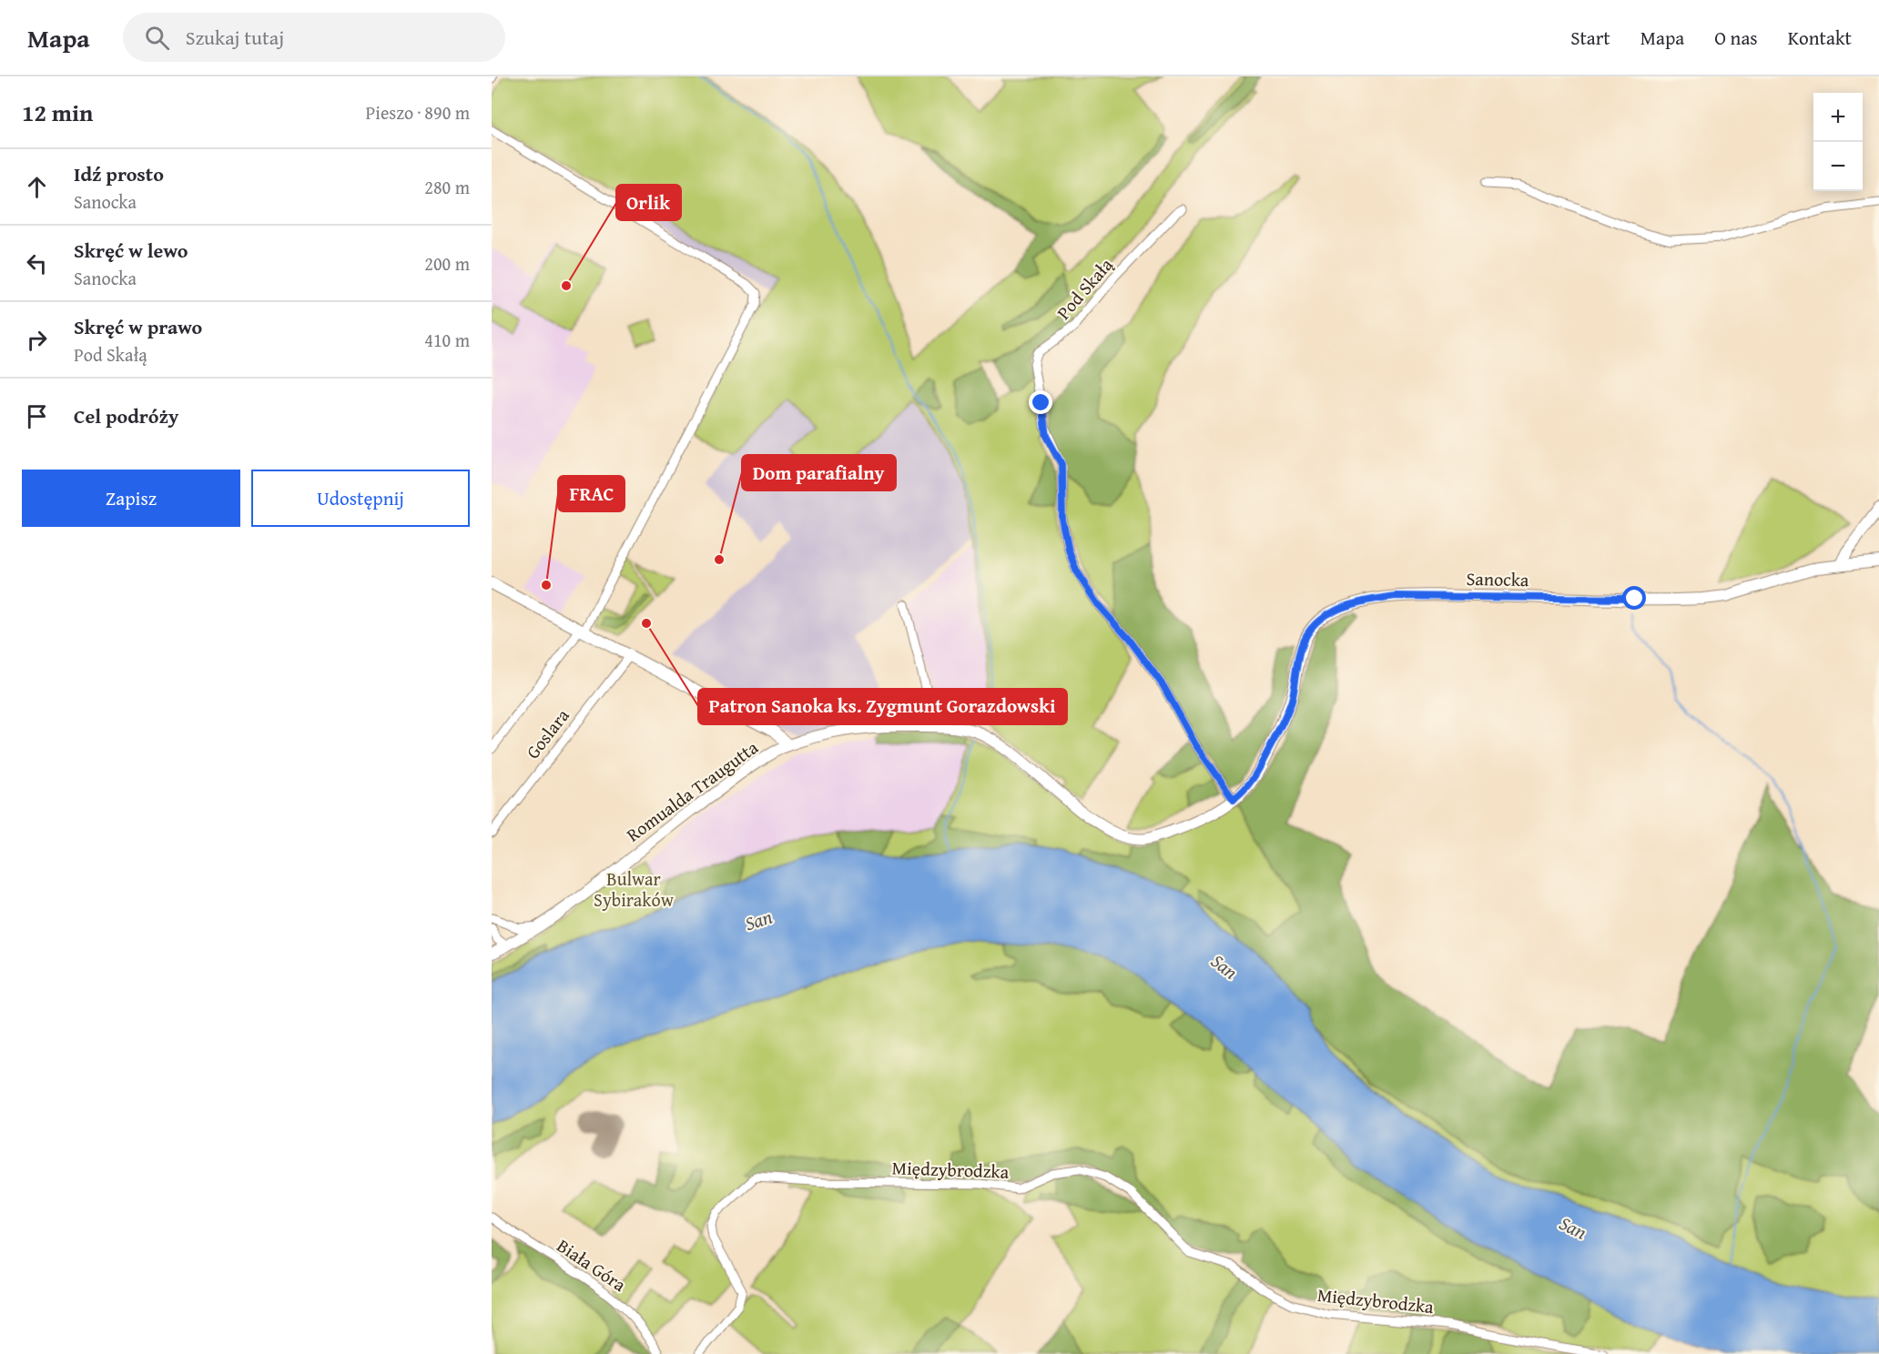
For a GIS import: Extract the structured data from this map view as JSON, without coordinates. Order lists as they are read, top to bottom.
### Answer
{
  "streets": {
    "street": [
      "Pod Skałą",
      "Sanocka",
      "Goslara",
      "Romualda Traugutta",
      "Międzybrodzka",
      "Biała Góra"
    ]
  },
  "crossings": [
    ["Pod Skałą", "Sanocka"],
    ["Pod Skałą", "Romualda Traugutta"],
    ["Sanocka", "Romualda Traugutta"]
  ],
  "water": ["San"],
  "parks": ["Bulwar Sybiraków"],
  "places": [
    "Orlik",
    "Dom parafialny",
    "FRAC",
    "Patron Sanoka ks. Zygmunt Gorazdowski"
  ],
  "page": {
    "header": "Mapa",
    "search": "Szukaj tutaj",
    "nav": [
      "Start",
      "Mapa",
      "O nas",
      "Kontakt"
    ],
    "heading": ["12 min", "Pieszo · 890 m"],
    "map_buttons": ["+", "−"],
    "list": [
      ["Idź prosto", "Sanocka", "280 m"],
      ["Skręć w lewo", "Sanocka", "200 m"],
      ["Skręć w prawo", "Pod Skałą", "410 m"],
      "Cel podróży"
    ],
    "buttons": ["Zapisz", "Udostępnij"]
  }
}
